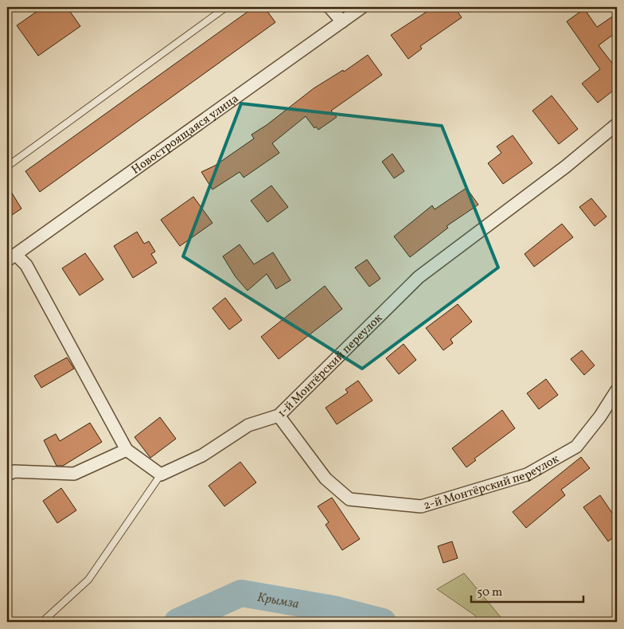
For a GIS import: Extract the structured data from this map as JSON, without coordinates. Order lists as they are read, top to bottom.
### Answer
{
  "streets": {
    "street": ["Новостроящаяся улица", "1-й Монтёрский переулок", "2-й Монтёрский переулок"]
  },
  "crossings": [
    ["1-й Монтёрский переулок", "2-й Монтёрский переулок"]
  ],
  "water": ["Крымза"],
  "scale_bar": "50 m"
}
